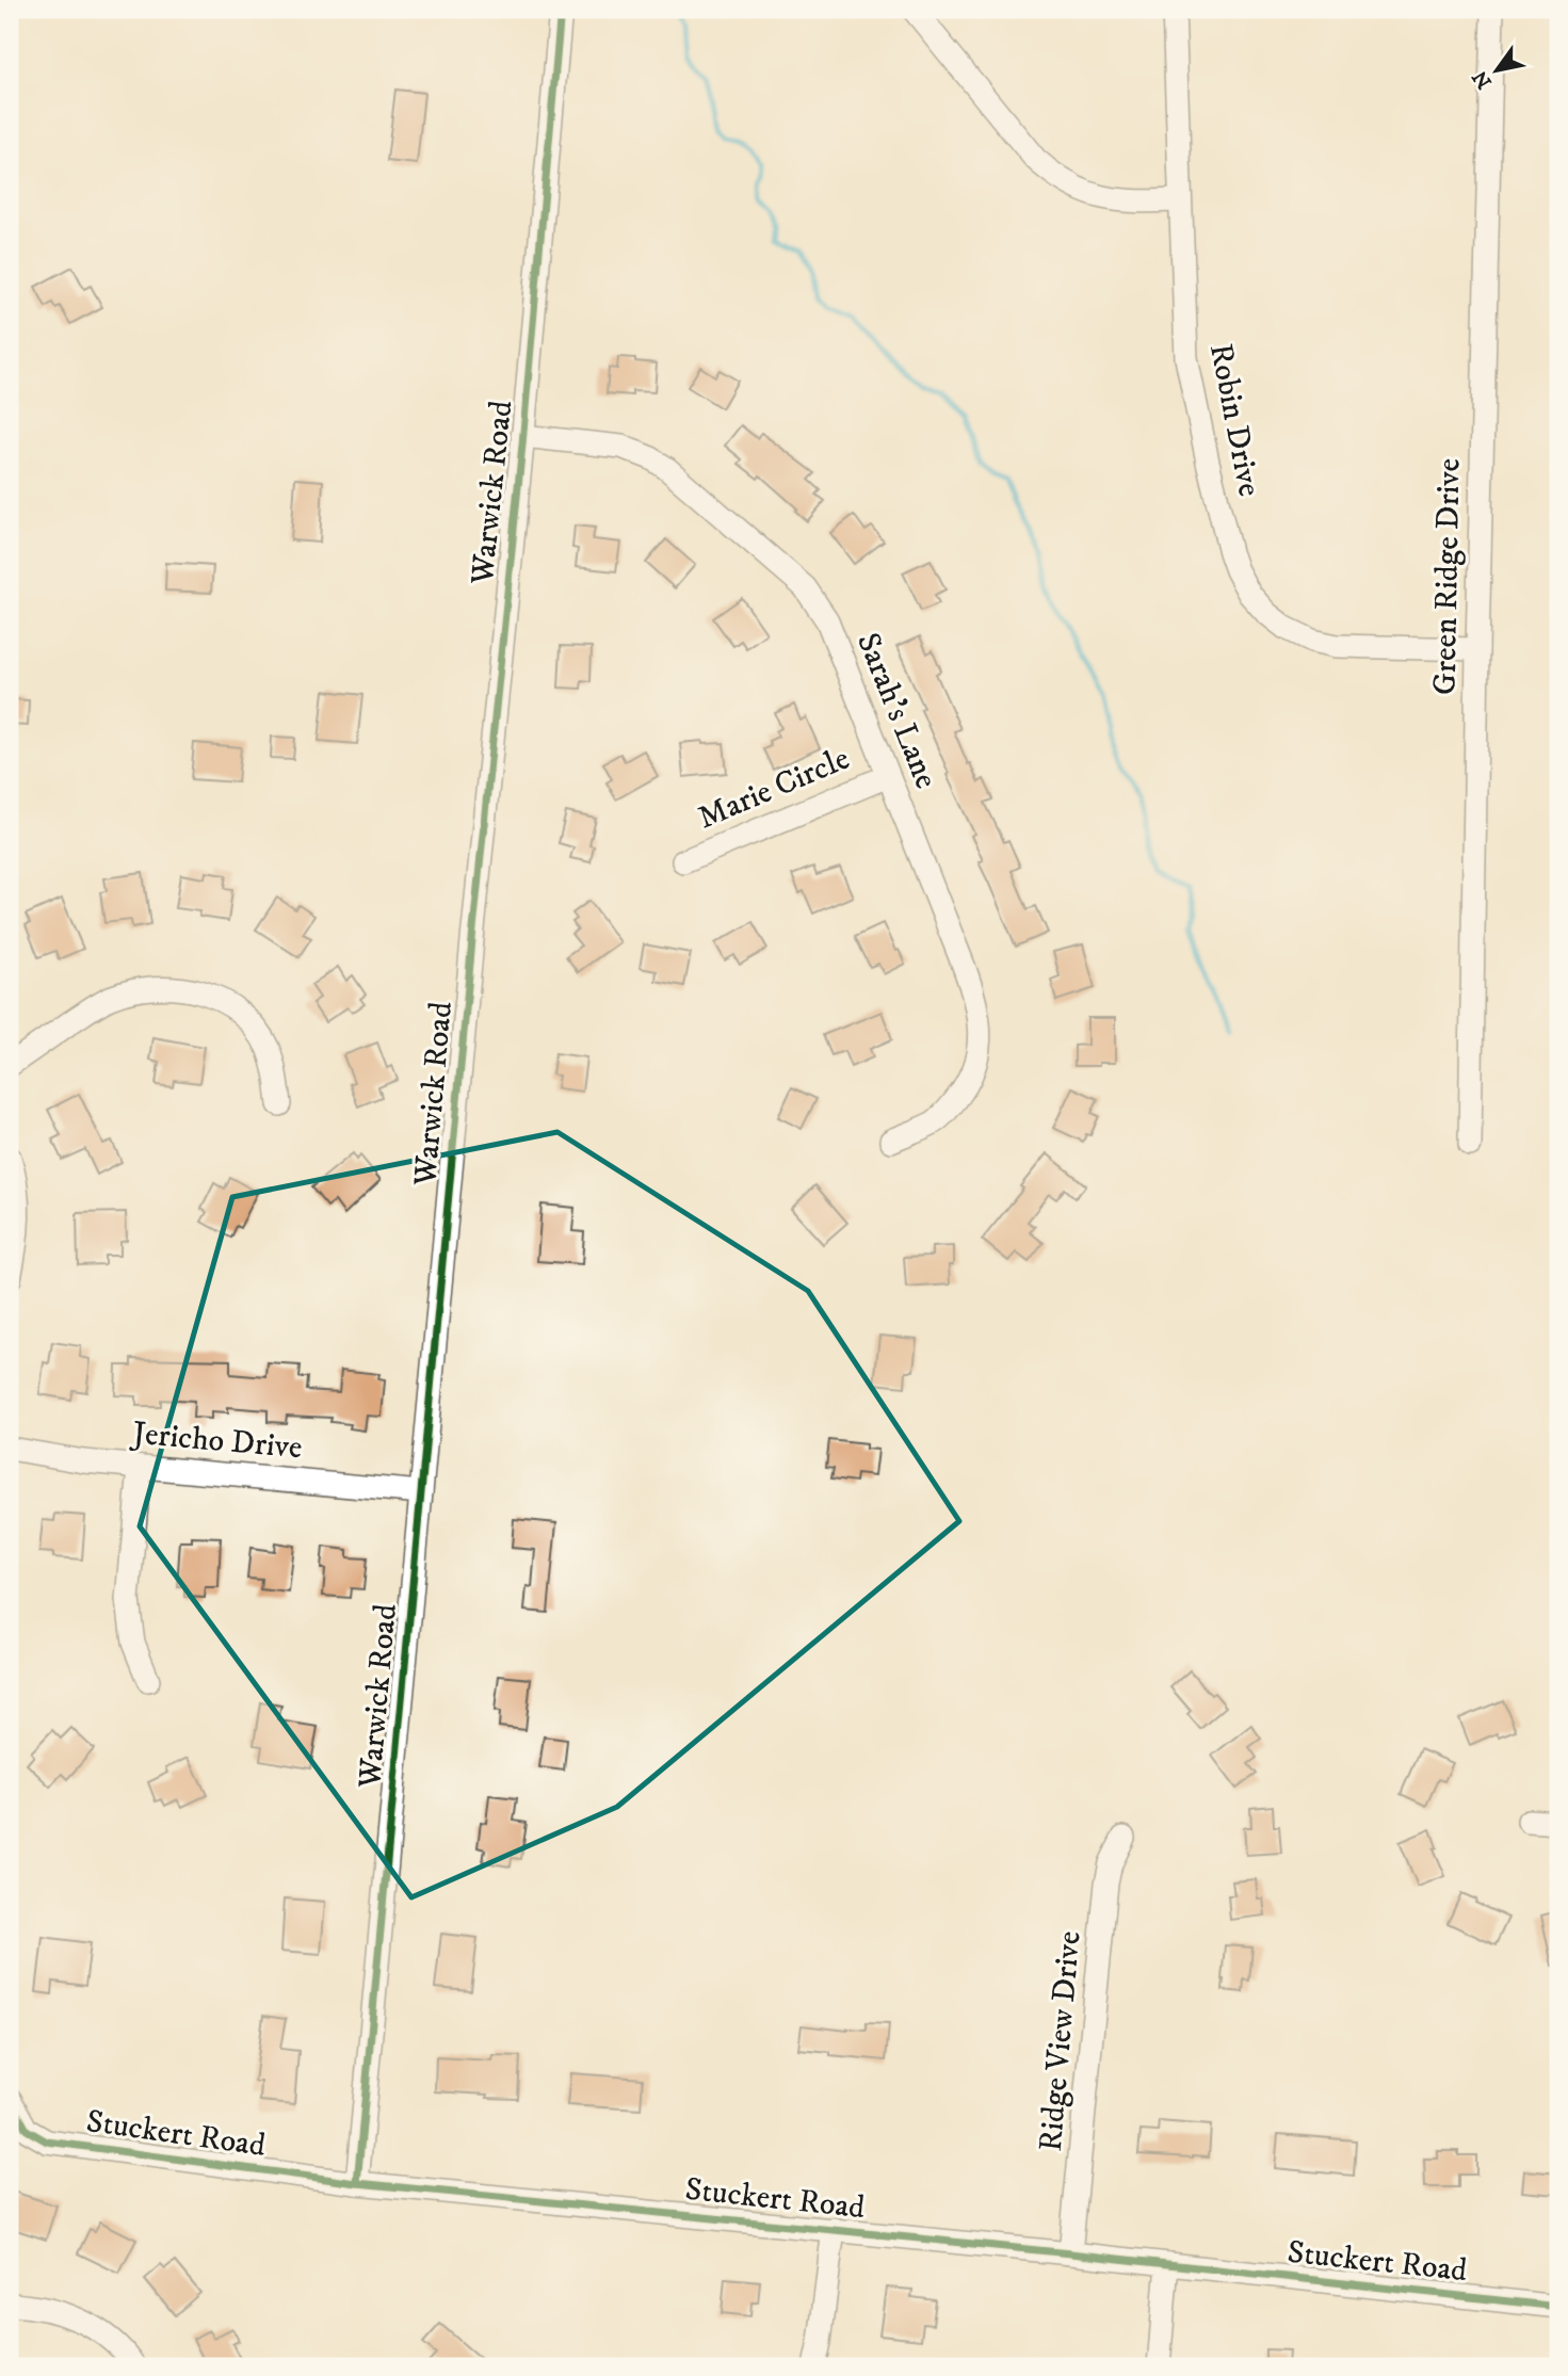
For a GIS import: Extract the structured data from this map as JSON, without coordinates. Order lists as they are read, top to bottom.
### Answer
{
  "streets": {
    "street": [
      "Robin Drive",
      "Warwick Road",
      "Green Ridge Drive",
      "Sarah's Lane",
      "Marie Circle",
      "Jericho Drive",
      "Ridge View Drive",
      "Stuckert Road"
    ]
  },
  "crossings": [
    ["Robin Drive", "Green Ridge Drive"],
    ["Warwick Road", "Sarah's Lane"],
    ["Warwick Road", "Jericho Drive"],
    ["Warwick Road", "Stuckert Road"],
    ["Sarah's Lane", "Marie Circle"],
    ["Ridge View Drive", "Stuckert Road"]
  ],
  "north": "bottom left"
}
